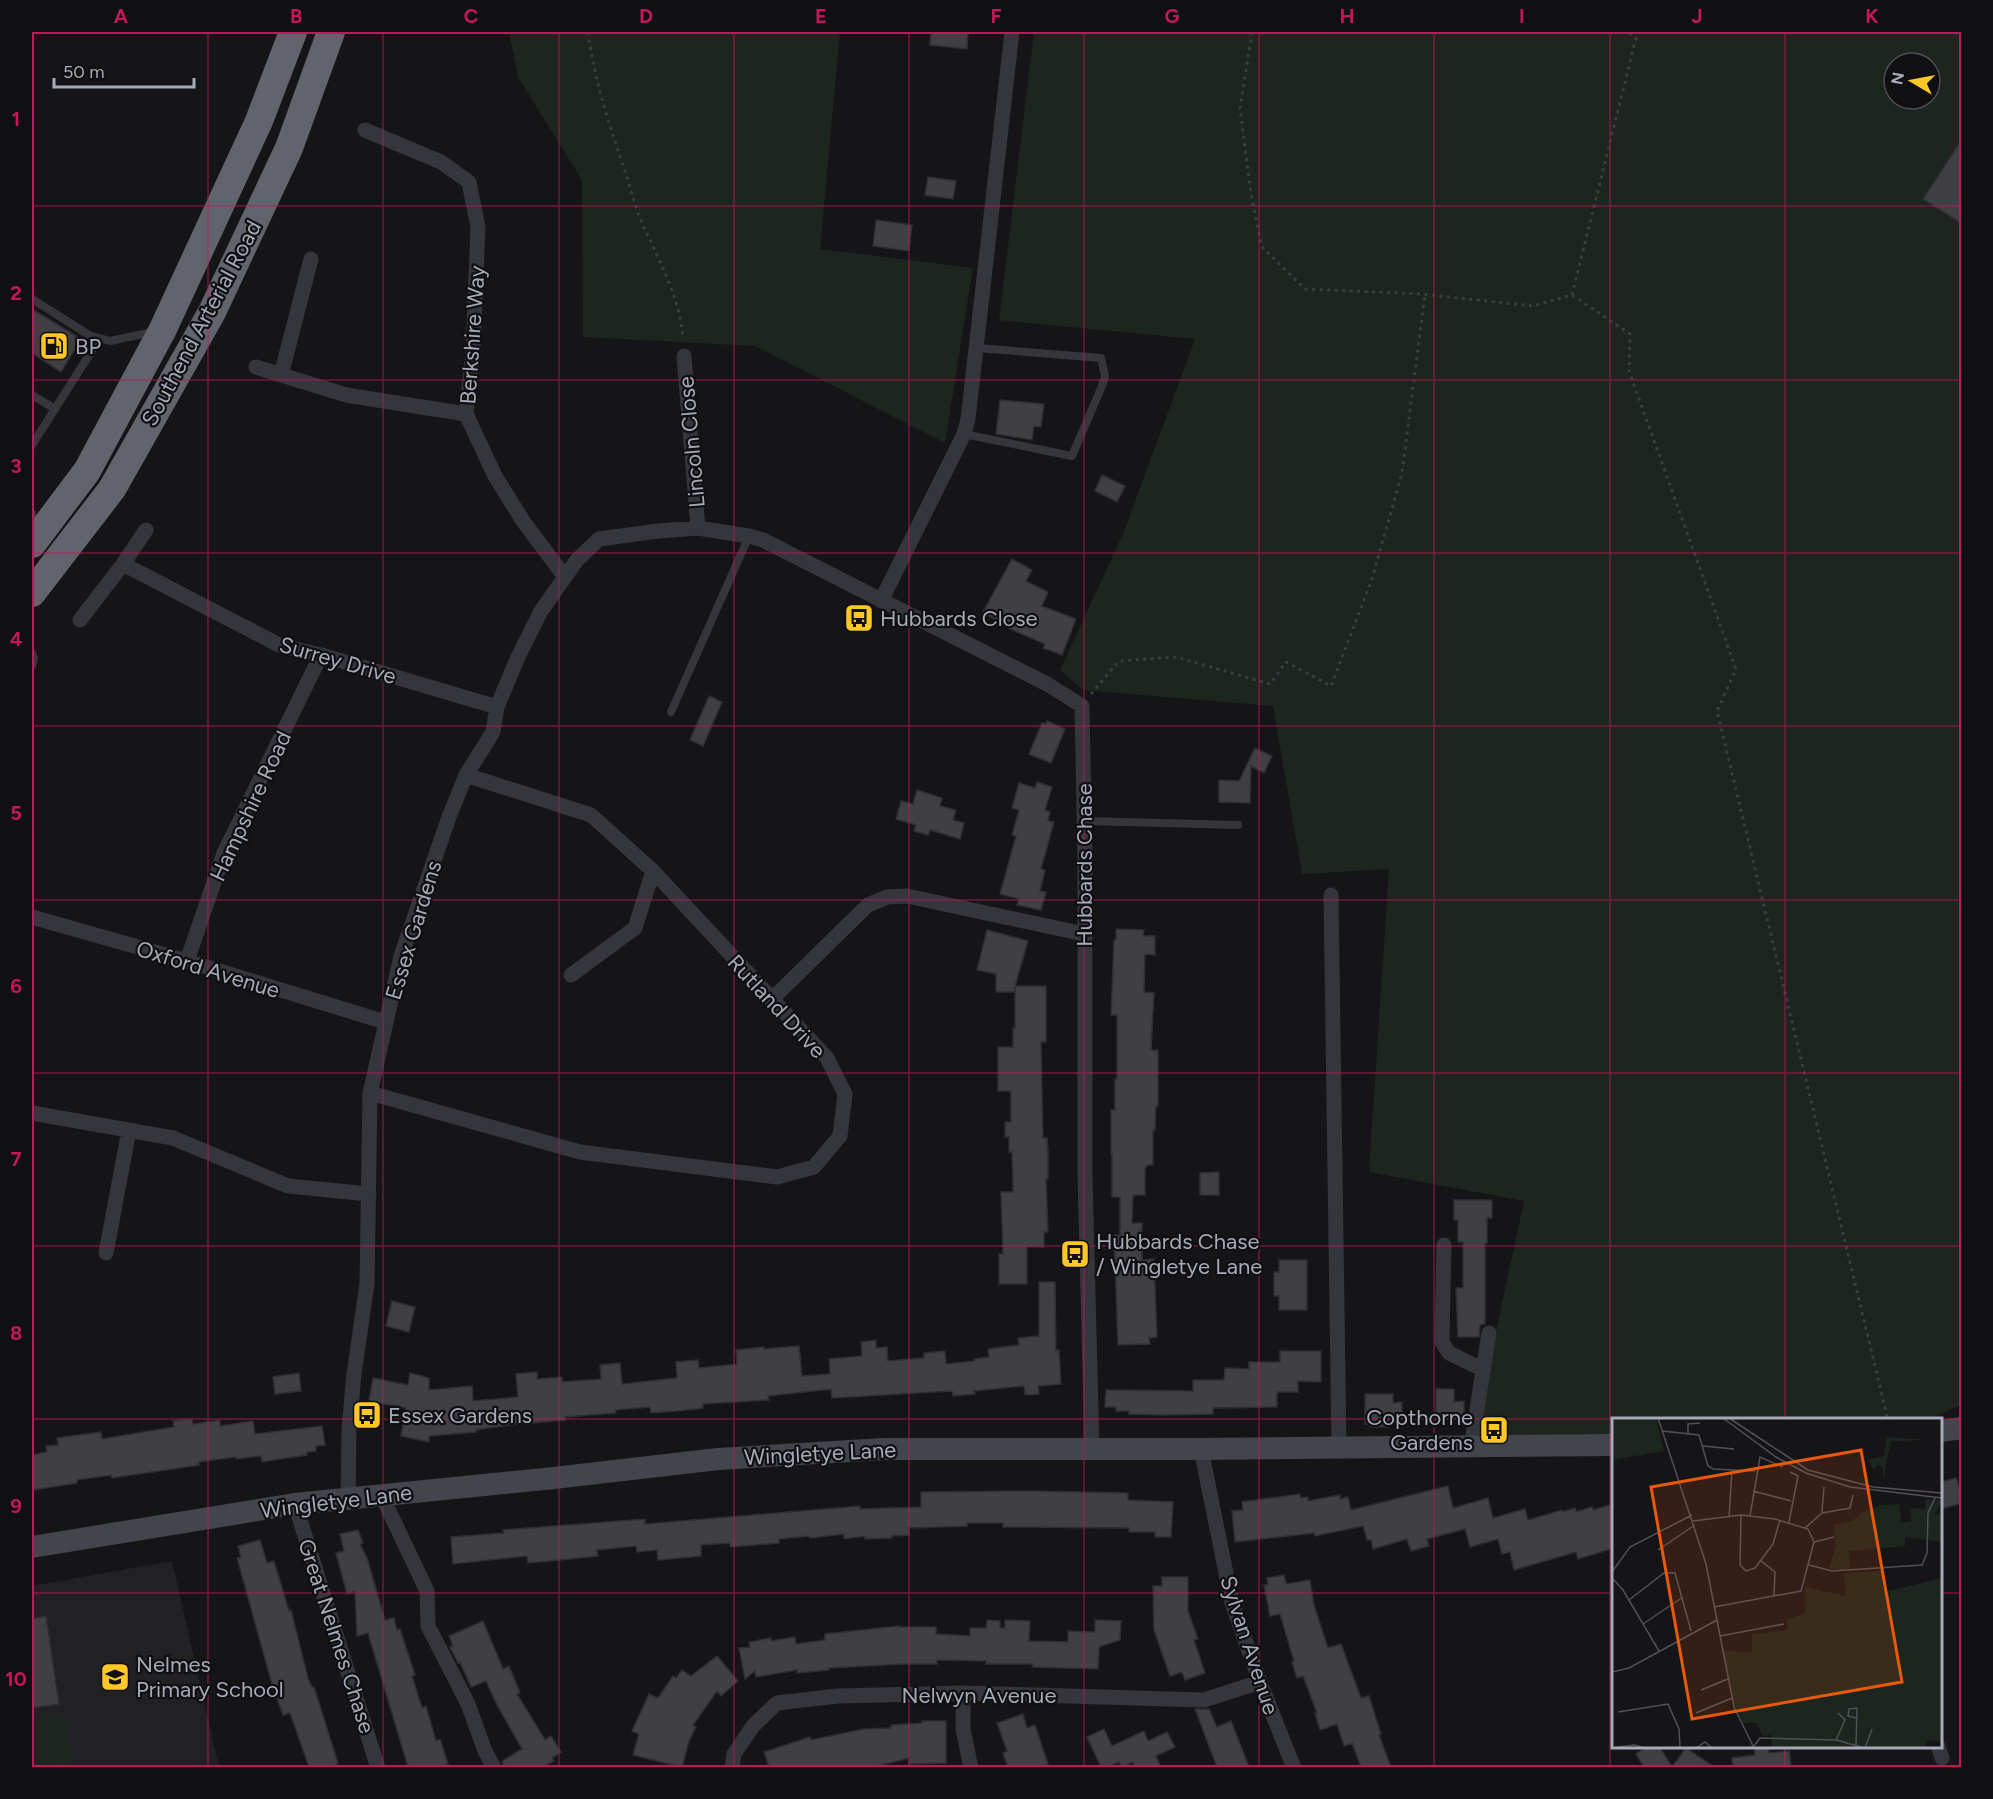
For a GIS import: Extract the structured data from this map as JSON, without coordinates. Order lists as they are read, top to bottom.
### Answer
{
  "streets": {
    "highway": ["Southend Arterial Road"],
    "street": [
      "Berkshire Way",
      "Lincoln Close",
      "Surrey Drive",
      "Hampshire Road",
      "Hubbards Chase",
      "Essex Gardens",
      "Oxford Avenue",
      "Rutland Drive",
      "Wingletye Lane",
      "Great Nelmes Chase",
      "Sylvan Avenue",
      "Nelwyn Avenue"
    ]
  },
  "crossings": [
    ["Berkshire Way", "Essex Gardens"],
    ["Lincoln Close", "Essex Gardens"],
    ["Surrey Drive", "Hampshire Road"],
    ["Surrey Drive", "Essex Gardens"],
    ["Hampshire Road", "Oxford Avenue"],
    ["Hubbards Chase", "Wingletye Lane"],
    ["Essex Gardens", "Oxford Avenue"],
    ["Essex Gardens", "Rutland Drive"],
    ["Essex Gardens", "Wingletye Lane"],
    ["Wingletye Lane", "Great Nelmes Chase"],
    ["Wingletye Lane", "Sylvan Avenue"],
    ["Sylvan Avenue", "Nelwyn Avenue"]
  ],
  "places": {
    "fuel station": ["BP"],
    "bus stop": [
      "Hubbards Close",
      "Hubbards Chase / Wingletye Lane",
      "Essex Gardens",
      "Copthorne Gardens"
    ],
    "school or university": ["Nelmes Primary School"]
  },
  "scale_bar": "50 m",
  "north": "left",
  "grid": {
    "columns": [
      "A",
      "B",
      "C",
      "D",
      "E",
      "F",
      "G",
      "H",
      "I",
      "J",
      "K"
    ],
    "rows": [
      "1",
      "2",
      "3",
      "4",
      "5",
      "6",
      "7",
      "8",
      "9",
      "10"
    ]
  }
}
